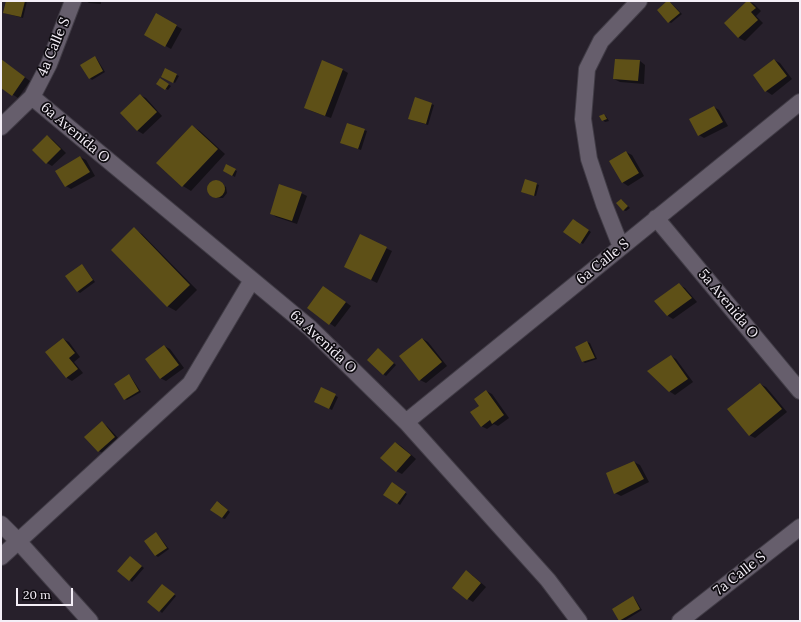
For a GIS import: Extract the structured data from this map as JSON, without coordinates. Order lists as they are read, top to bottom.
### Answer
{
  "streets": {
    "street": [
      "4a Calle S",
      "6a Avenida O",
      "6a Calle S",
      "5a Avenida O",
      "7a Calle S"
    ]
  },
  "crossings": [
    ["4a Calle S", "6a Avenida O"],
    ["6a Avenida O", "6a Calle S"],
    ["6a Calle S", "5a Avenida O"]
  ],
  "scale_bar": "20 m"
}
